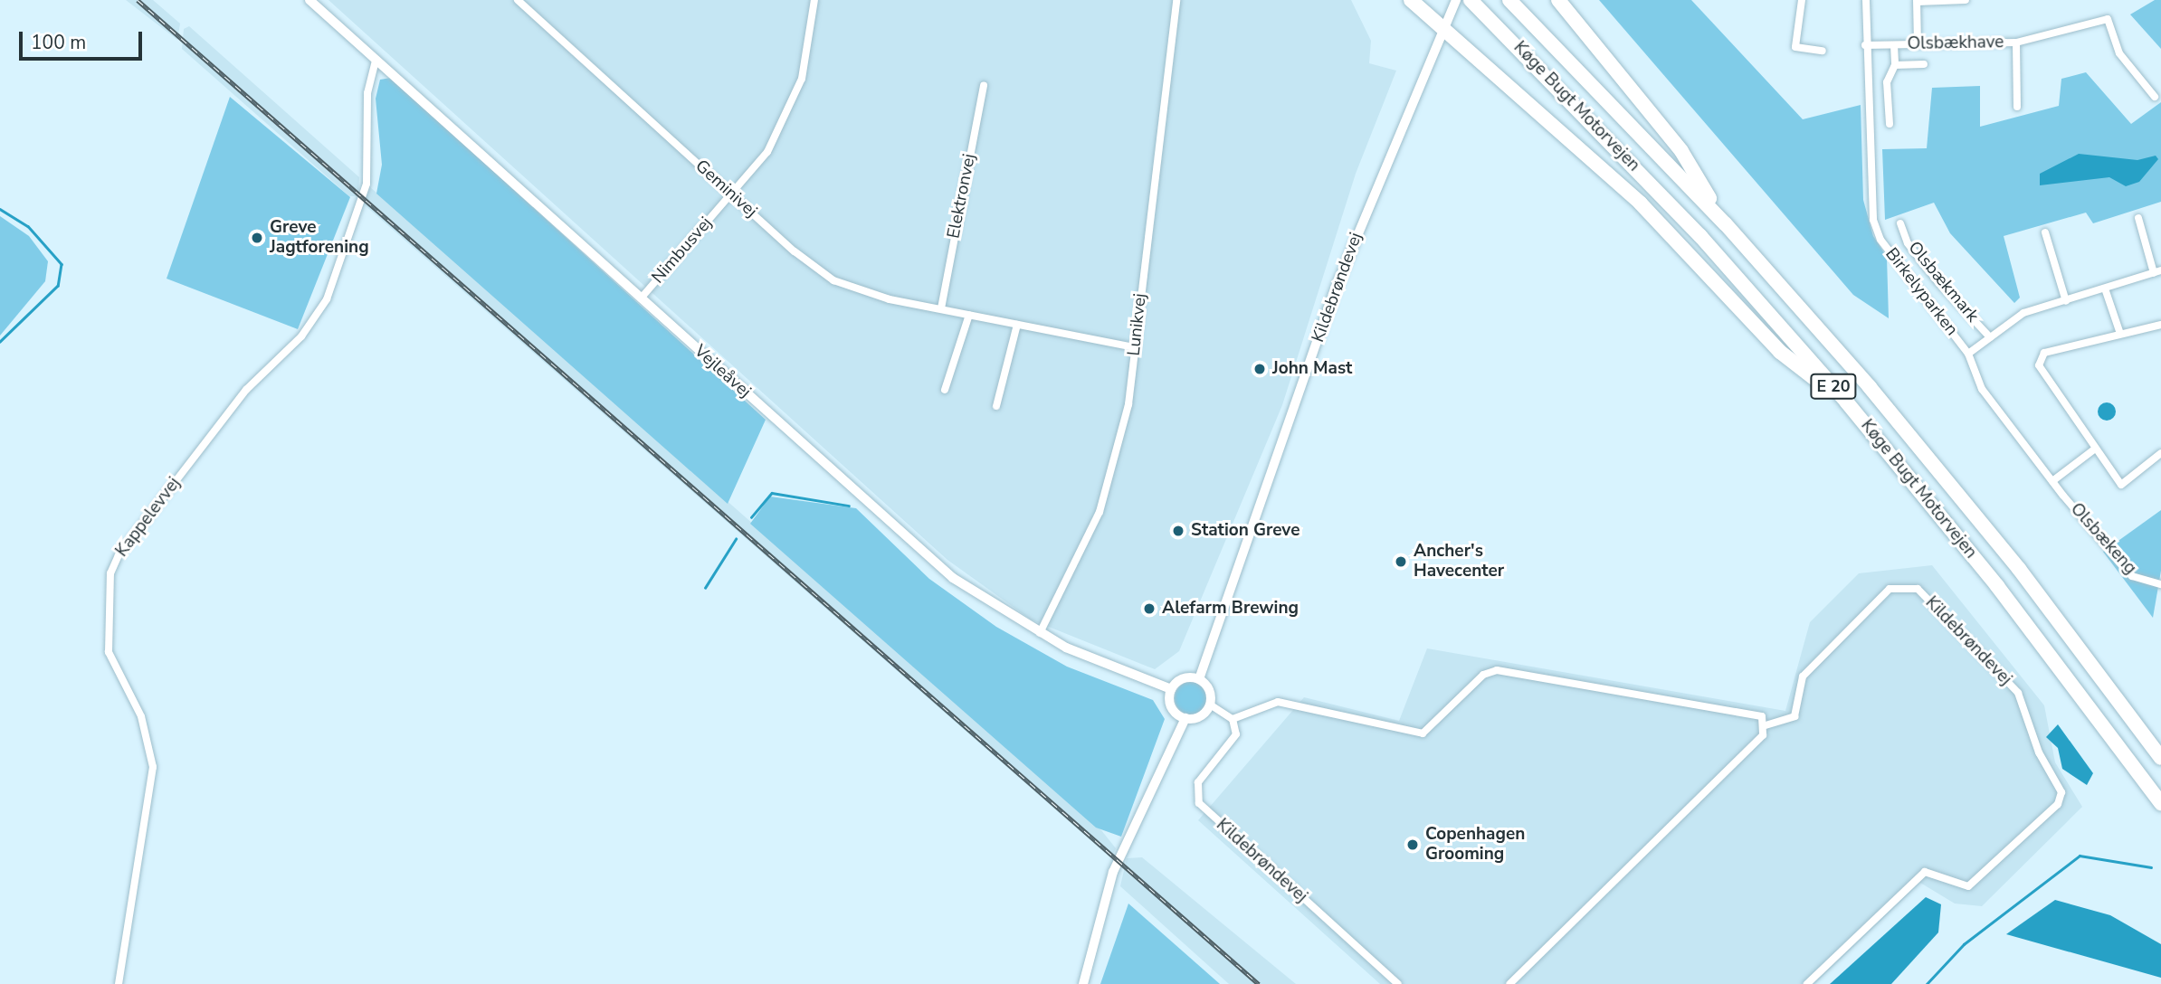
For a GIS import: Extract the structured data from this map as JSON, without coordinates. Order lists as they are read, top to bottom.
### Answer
{
  "streets": {
    "highway": ["Køge Bugt Motorvejen", "E 20"],
    "street": [
      "Olsbækhave",
      "Geminivej",
      "Elektronvej",
      "Nimbusvej",
      "Olsbækmark",
      "Kildebrøndevej",
      "Birkelyparken",
      "Lunikvej",
      "Vejleåvej",
      "Kappelevvej",
      "Olsbækeng"
    ]
  },
  "crossings": [
    ["Olsbækhave", "Birkelyparken"],
    ["Geminivej", "Elektronvej"],
    ["Geminivej", "Nimbusvej"],
    ["Geminivej", "Lunikvej"],
    ["Nimbusvej", "Vejleåvej"],
    ["Olsbækmark", "Birkelyparken"],
    ["Kildebrøndevej", "Vejleåvej"],
    ["Birkelyparken", "Olsbækeng"],
    ["Lunikvej", "Vejleåvej"],
    ["Vejleåvej", "Kappelevvej"]
  ],
  "places": [
    "Greve Jagtforening",
    "John Mast",
    "Station Greve",
    "Ancher's Havecenter",
    "Alefarm Brewing",
    "Copenhagen Grooming"
  ],
  "scale_bar": "100 m"
}
